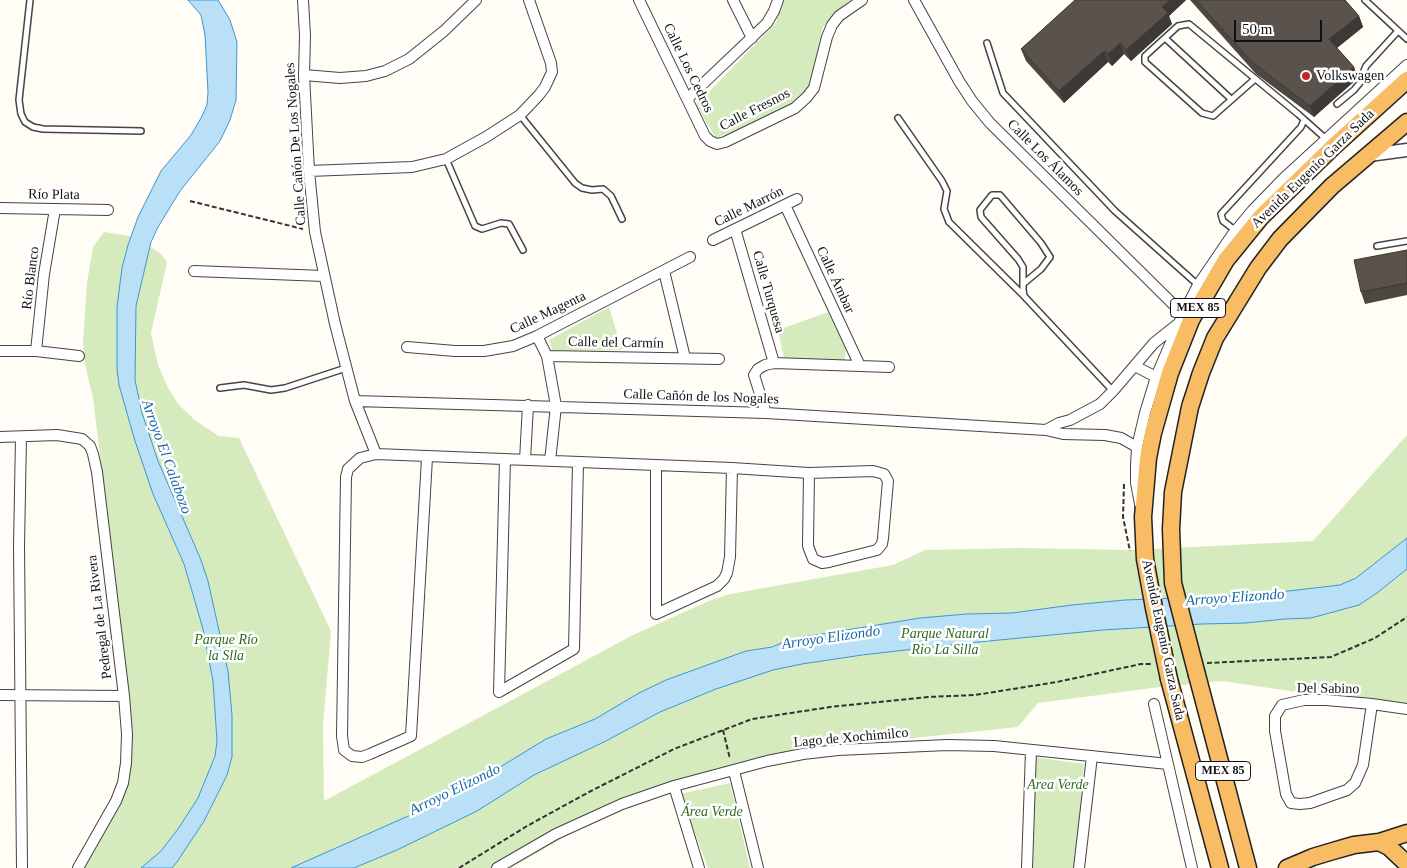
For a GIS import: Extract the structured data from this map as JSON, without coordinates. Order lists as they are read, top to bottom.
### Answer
{
  "streets": {
    "highway": ["Avenida Eugenio Garza Sada", "MEX 85"],
    "street": [
      "Calle Los Cedros",
      "Calle Fresnos",
      "Calle Cañón De Los Nogales",
      "Calle Los Álamos",
      "Río Plata",
      "Calle Marrón",
      "Río Blanco",
      "Calle Ámbar",
      "Calle Turquesa",
      "Calle Magenta",
      "Calle del Carmín",
      "Calle Cañón de los Nogales",
      "Pedregal de La Rivera",
      "Del Sabino",
      "Lago de Xochimilco"
    ]
  },
  "crossings": [
    ["Calle Los Cedros", "Calle Fresnos"],
    ["Calle Cañón De Los Nogales", "Calle Cañón de los Nogales"],
    ["Calle Los Álamos", "Calle Cañón de los Nogales"],
    ["Río Plata", "Río Blanco"],
    ["Calle Marrón", "Calle Ámbar"],
    ["Calle Marrón", "Calle Turquesa"]
  ],
  "water": ["Arroyo El Calabozo", "Arroyo Elizondo"],
  "parks": [
    "Parque Natural Rio La Silla",
    "Parque Río la Slla",
    "Area Verde",
    "Área Verde"
  ],
  "places": ["Volkswagen"],
  "scale_bar": "50 m"
}
